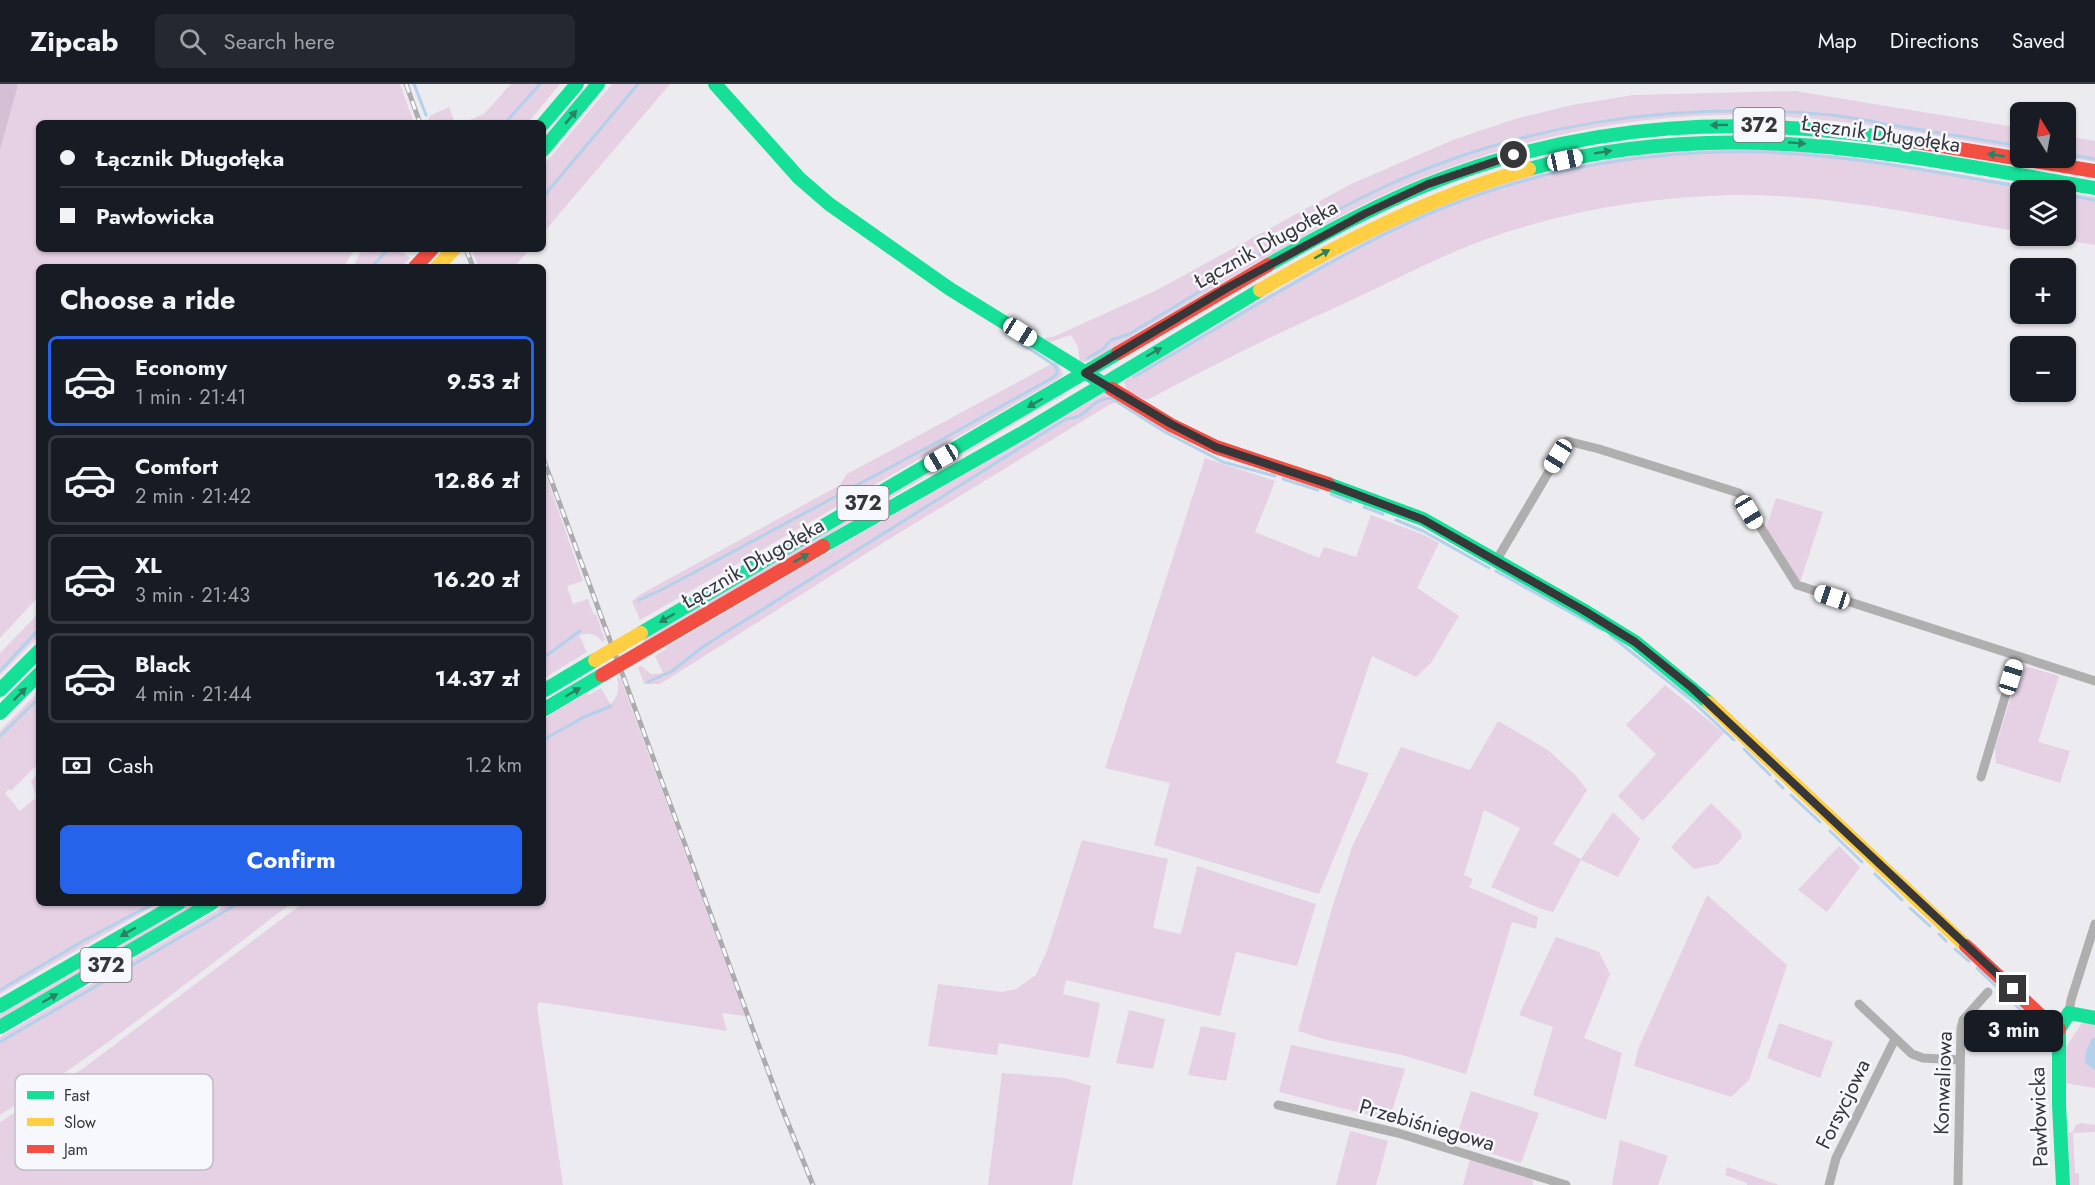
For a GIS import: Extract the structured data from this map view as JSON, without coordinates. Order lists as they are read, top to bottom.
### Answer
{
  "streets": {
    "main road": ["372", "Łącznik Długołęka", "Pawłowicka"],
    "street": ["Konwaliowa", "Forsycjowa", "Przebiśniegowa"]
  },
  "legend": ["Fast", "Slow", "Jam"],
  "north": "top",
  "page": {
    "header": "Zipcab",
    "search": "Search here",
    "nav": ["Map", "Directions", "Saved"],
    "map_buttons": ["+", "−"],
    "banner": ["Łącznik Długołęka", "Pawłowicka"],
    "heading": "Choose a ride",
    "list": [
      {
        "name": "Economy",
        "note": "1 min · 21:41",
        "value": "9.53 zł"
      },
      {
        "name": "Comfort",
        "note": "2 min · 21:42",
        "value": "12.86 zł"
      },
      {
        "name": "XL",
        "note": "3 min · 21:43",
        "value": "16.20 zł"
      },
      {
        "name": "Black",
        "note": "4 min · 21:44",
        "value": "14.37 zł"
      }
    ],
    "pay": ["Cash", "1.2 km"],
    "buttons": "Confirm",
    "bubble": "3 min"
  }
}
